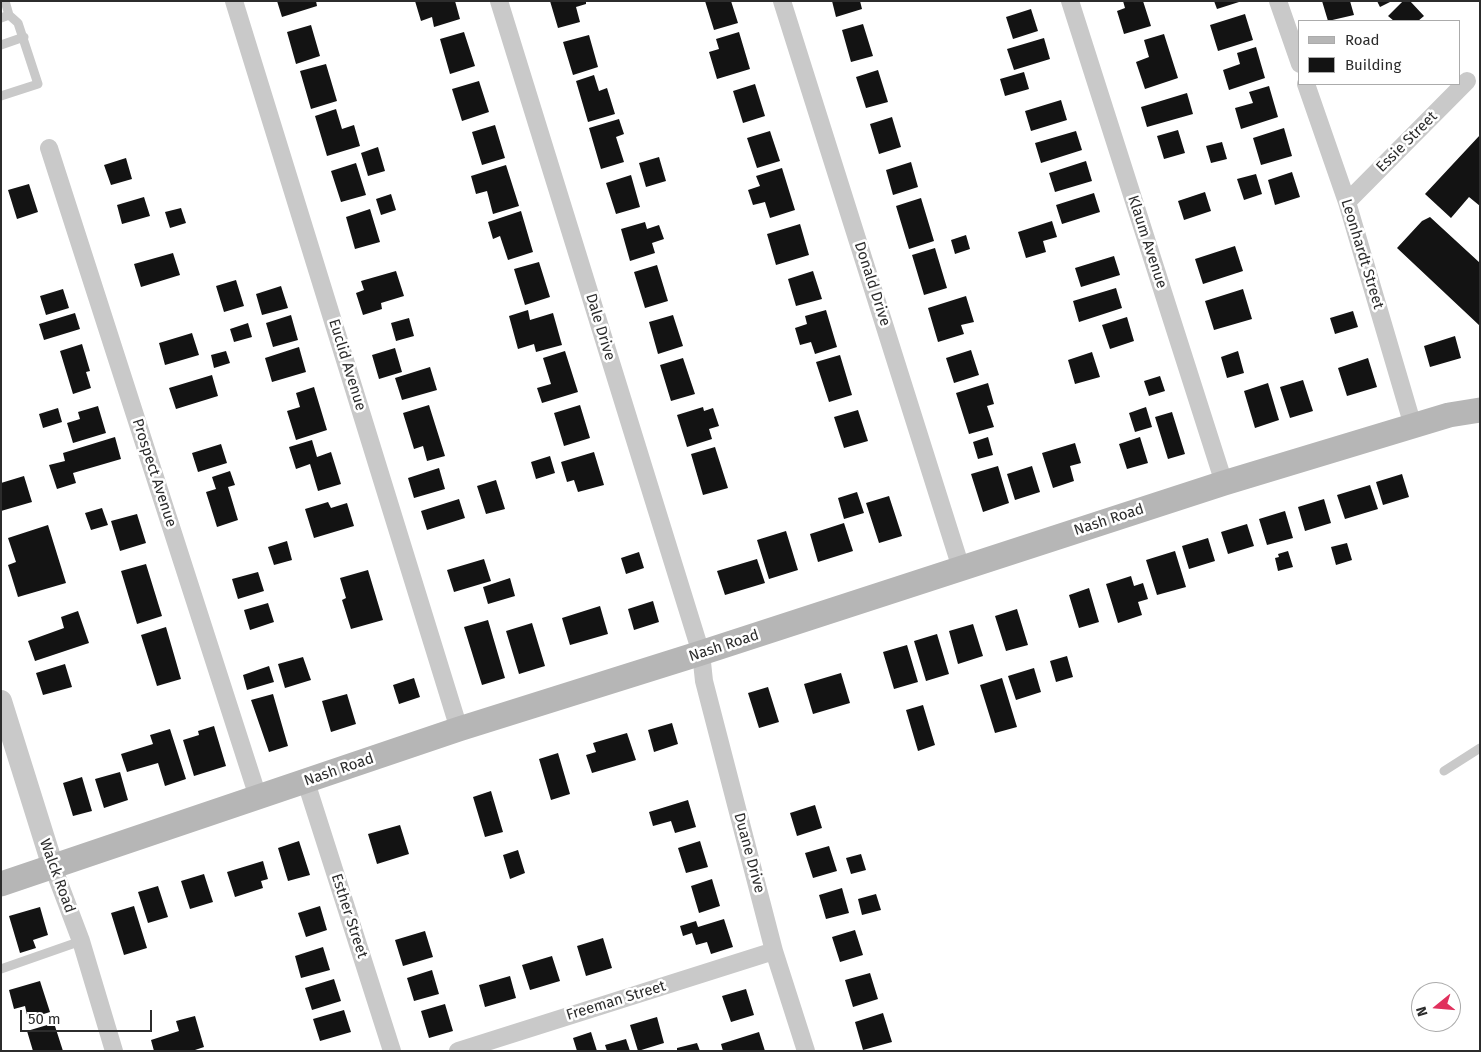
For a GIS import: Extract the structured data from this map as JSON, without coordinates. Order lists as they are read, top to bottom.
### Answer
{
  "streets": {
    "main road": ["Nash Road"],
    "street": [
      "Essie Street",
      "Klaum Avenue",
      "Leonhardt Street",
      "Donald Drive",
      "Dale Drive",
      "Euclid Avenue",
      "Prospect Avenue",
      "Duane Drive",
      "Walck Road",
      "Esther Street",
      "Freeman Street"
    ]
  },
  "crossings": [
    ["Essie Street", "Leonhardt Street"],
    ["Klaum Avenue", "Nash Road"],
    ["Leonhardt Street", "Nash Road"],
    ["Donald Drive", "Nash Road"],
    ["Dale Drive", "Nash Road"],
    ["Dale Drive", "Duane Drive"],
    ["Euclid Avenue", "Nash Road"],
    ["Prospect Avenue", "Nash Road"],
    ["Nash Road", "Duane Drive"],
    ["Nash Road", "Walck Road"],
    ["Nash Road", "Esther Street"],
    ["Duane Drive", "Freeman Street"]
  ],
  "legend": ["Road", "Building"],
  "scale_bar": "50 m",
  "north": "left"
}
